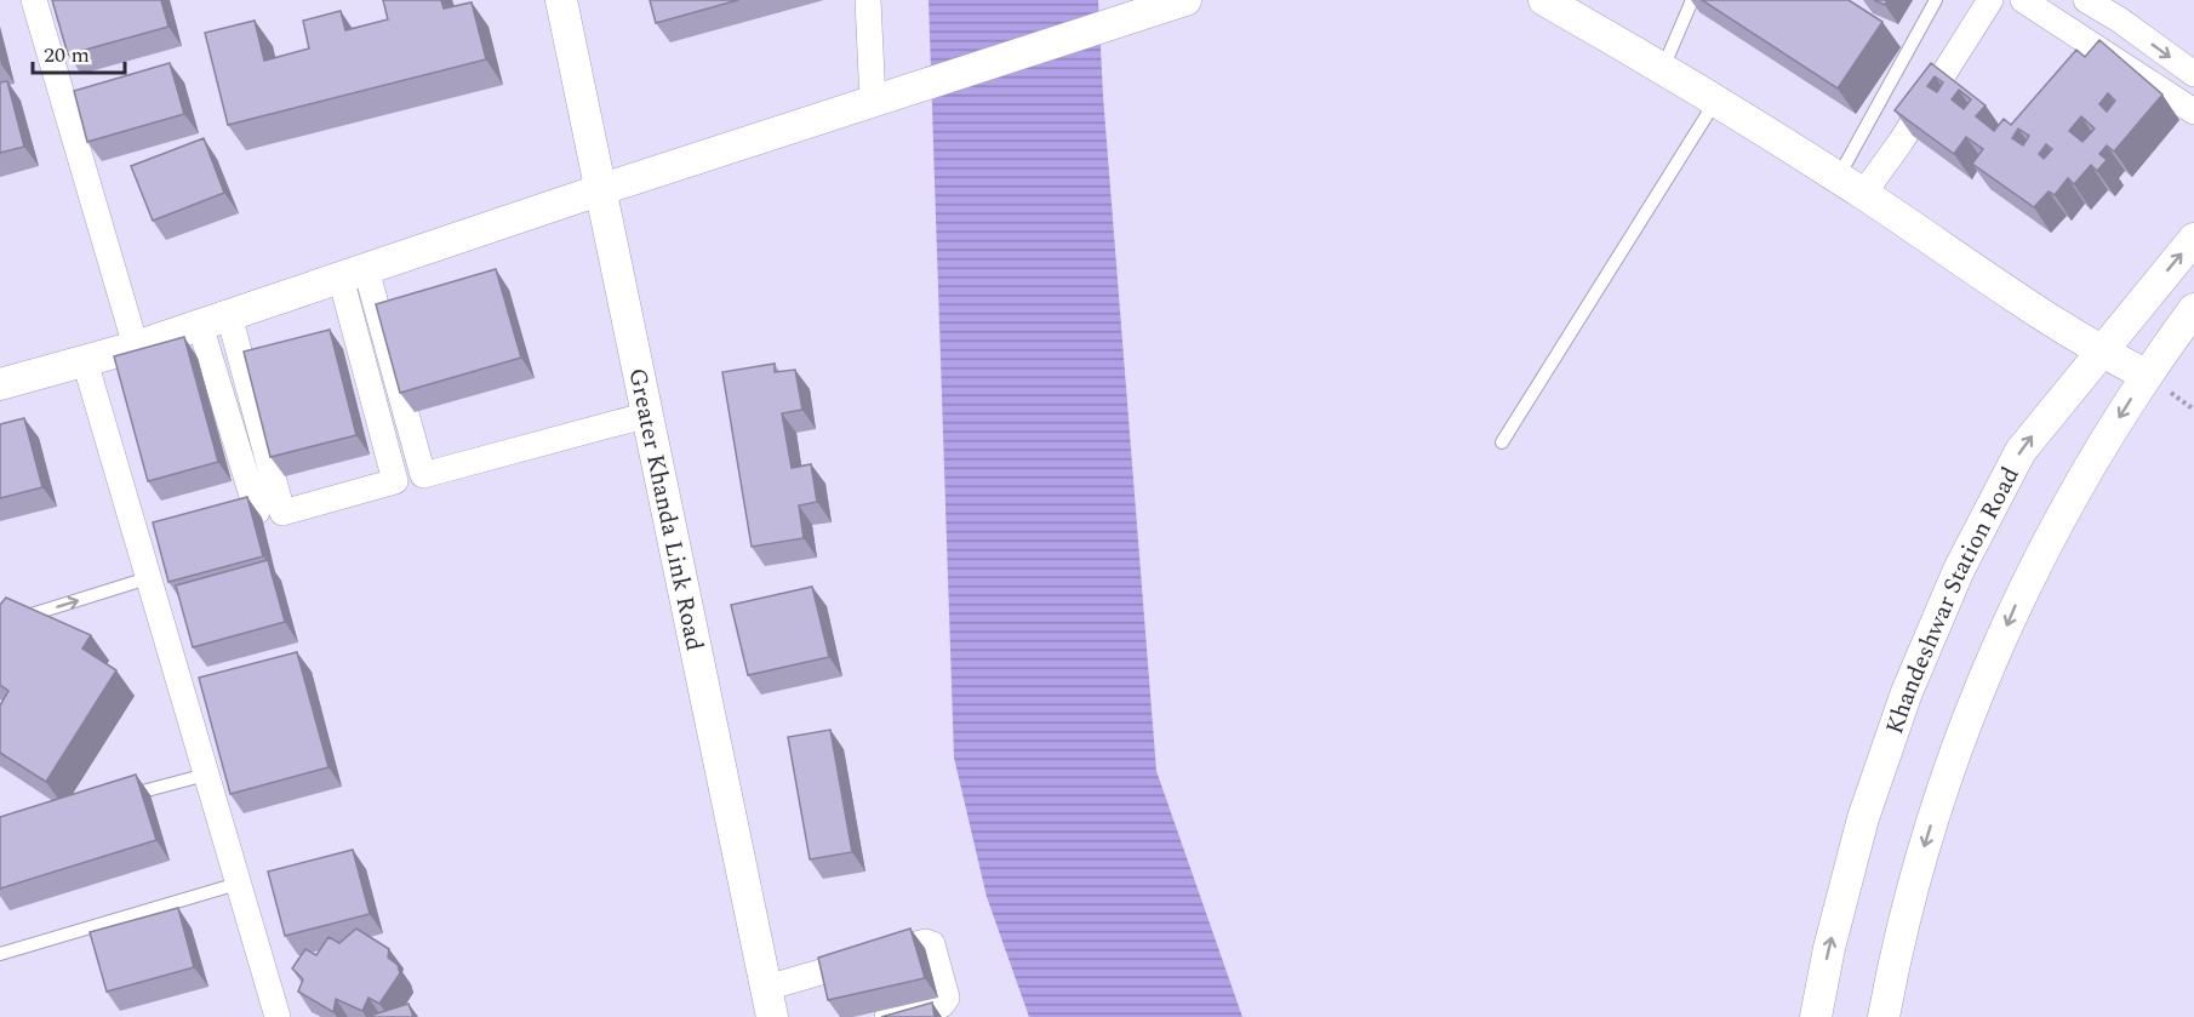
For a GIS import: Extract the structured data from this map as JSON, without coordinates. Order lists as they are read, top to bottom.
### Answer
{
  "streets": {
    "street": ["Greater Khanda Link Road", "Khandeshwar Station Road"]
  },
  "scale_bar": "20 m"
}
